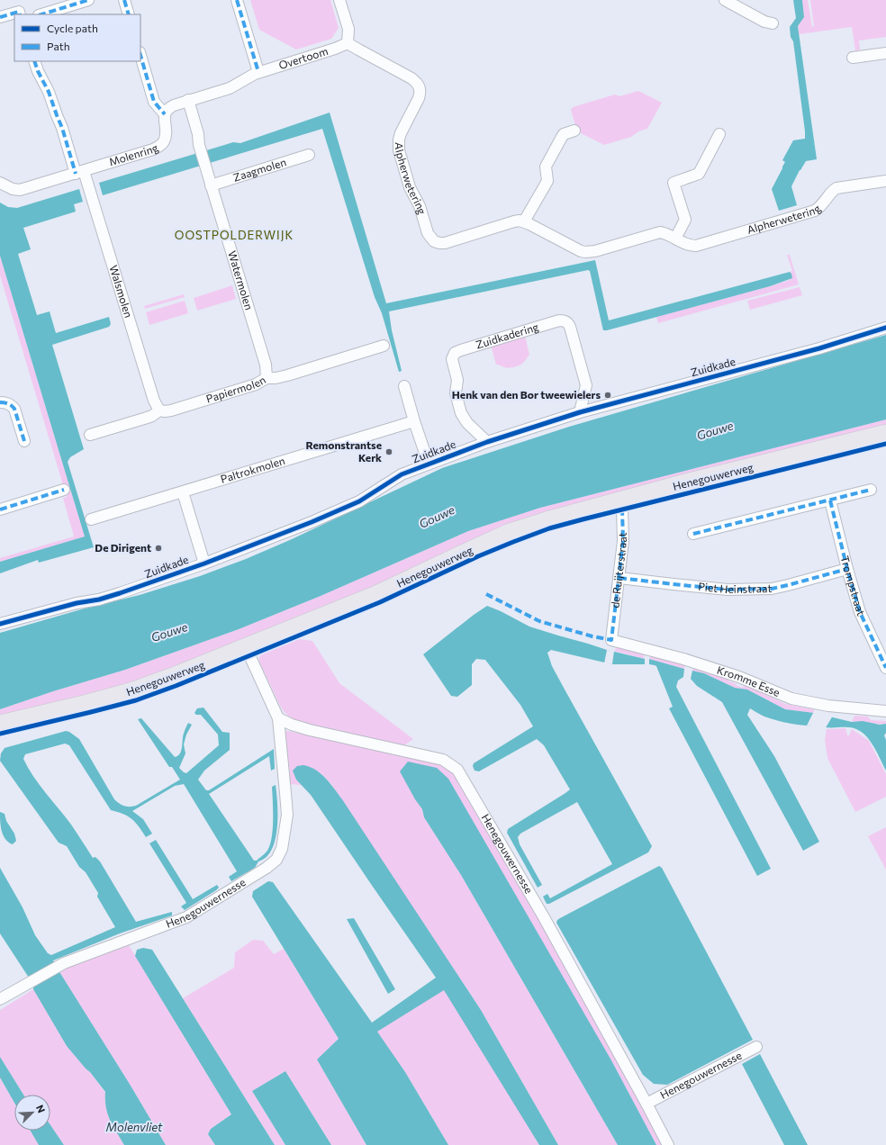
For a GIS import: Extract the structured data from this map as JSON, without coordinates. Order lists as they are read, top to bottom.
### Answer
{
  "streets": {
    "main road": ["Henegouwerweg"],
    "street": [
      "Overtoom",
      "Molenring",
      "Zaagmolen",
      "Alpherwetering",
      "Watermolen",
      "Walsmolen",
      "Zuidkadering",
      "Zuidkade",
      "Papiermolen",
      "Paltrokmolen",
      "de Ruijterstraat",
      "Trompstraat",
      "Piet Heinstraat",
      "Kromme Esse",
      "Henegouwernesse"
    ]
  },
  "crossings": [
    ["Overtoom", "Alpherwetering"],
    ["Overtoom", "Watermolen"],
    ["Molenring", "Walsmolen"],
    ["Zaagmolen", "Watermolen"],
    ["Watermolen", "Papiermolen"],
    ["Walsmolen", "Papiermolen"],
    ["Zuidkadering", "Zuidkade"],
    ["Henegouwerweg", "de Ruijterstraat"],
    ["Henegouwerweg", "Henegouwernesse"],
    ["de Ruijterstraat", "Piet Heinstraat"],
    ["de Ruijterstraat", "Kromme Esse"],
    ["Trompstraat", "Piet Heinstraat"]
  ],
  "districts": ["OOSTPOLDERWIJK"],
  "water": ["Gouwe", "Molenvliet"],
  "places": ["Henk van den Bor tweewielers", "Remonstrantse Kerk", "De Dirigent"],
  "legend": ["Cycle path", "Path"],
  "north": "top right"
}
